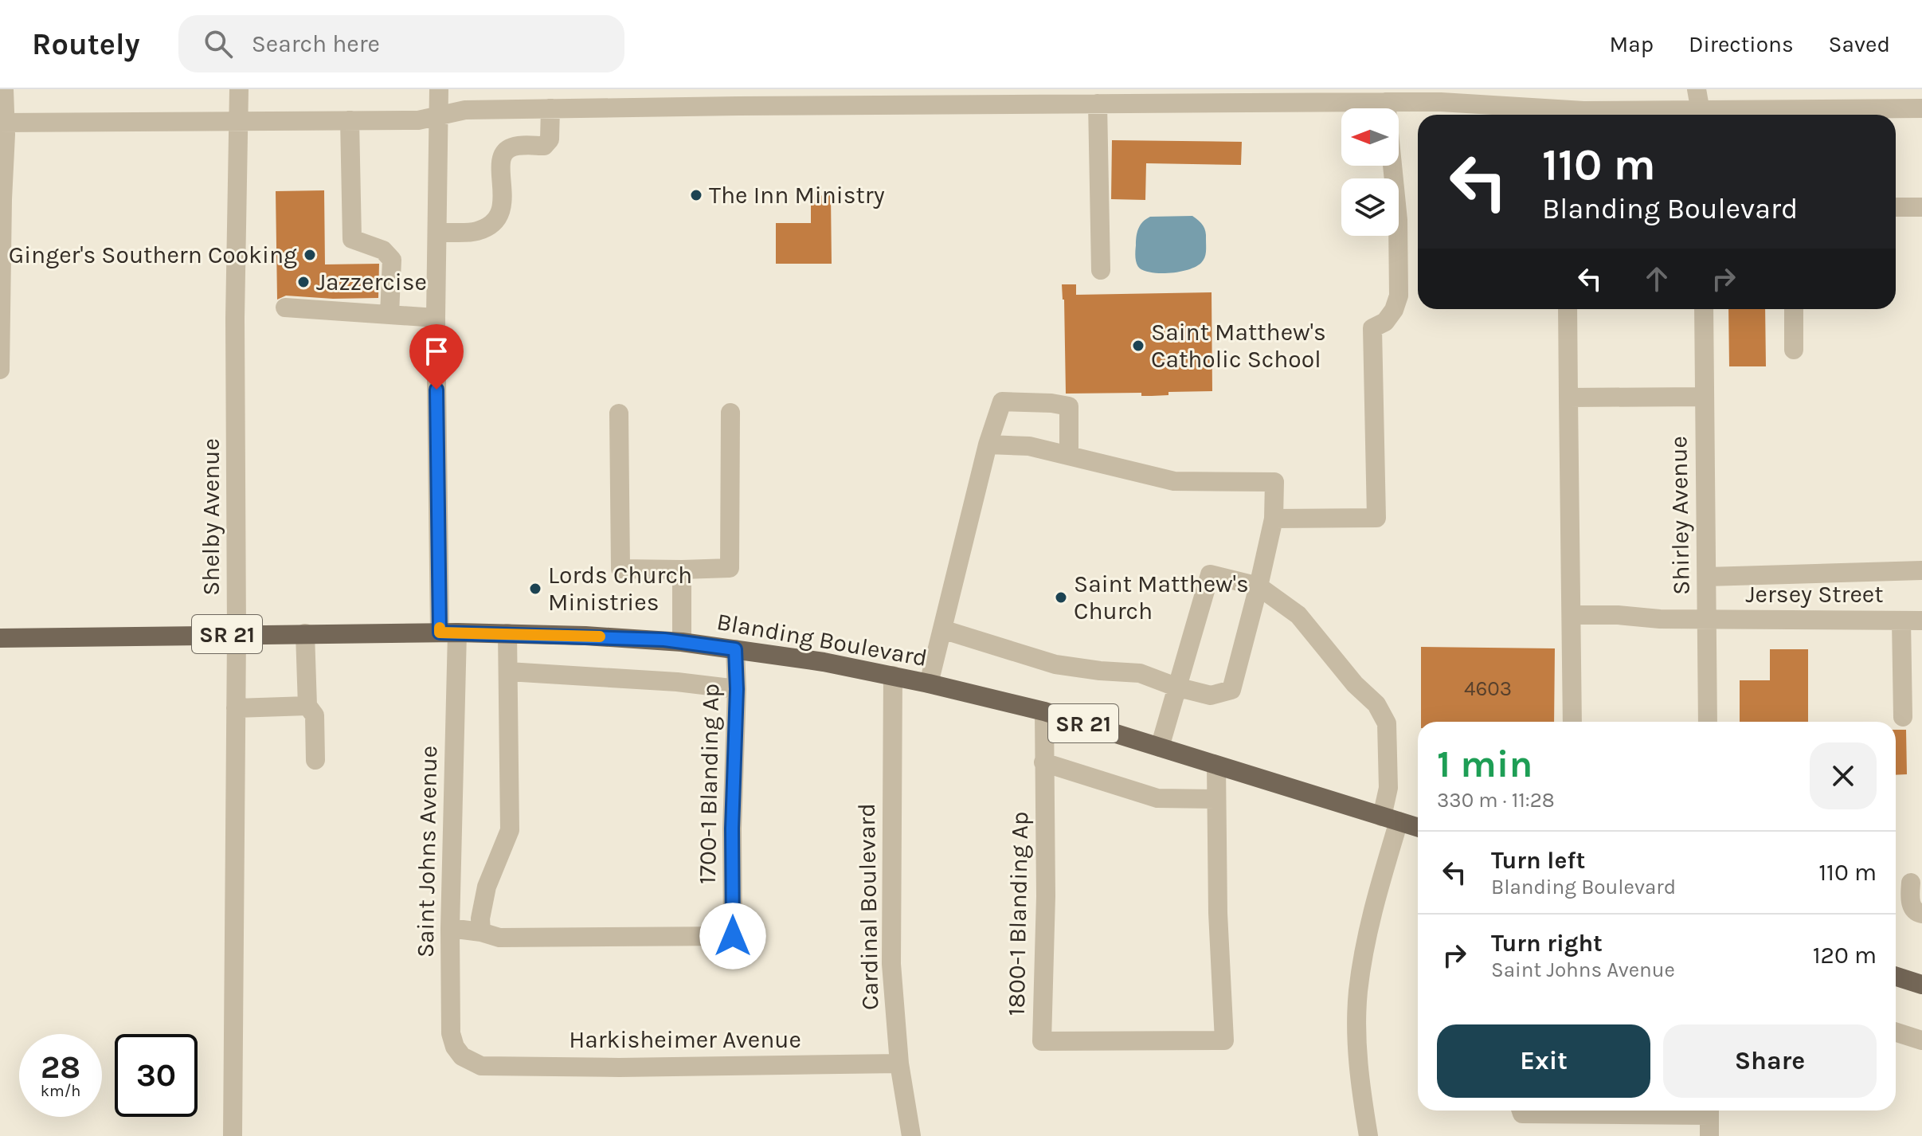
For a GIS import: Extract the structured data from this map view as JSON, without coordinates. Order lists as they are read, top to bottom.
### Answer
{
  "streets": {
    "main road": ["SR 21", "Blanding Boulevard"],
    "street": [
      "Shirley Avenue",
      "Shelby Avenue",
      "Jersey Street",
      "1700-1 Blanding Ap",
      "Saint Johns Avenue",
      "Cardinal Boulevard",
      "1800-1 Blanding Ap",
      "Harkisheimer Avenue"
    ]
  },
  "crossings": [
    ["Shirley Avenue", "Jersey Street"],
    ["Shelby Avenue", "Blanding Boulevard"],
    ["Blanding Boulevard", "1700-1 Blanding Ap"],
    ["Blanding Boulevard", "Saint Johns Avenue"],
    ["Blanding Boulevard", "Cardinal Boulevard"],
    ["Blanding Boulevard", "1800-1 Blanding Ap"],
    ["Saint Johns Avenue", "Harkisheimer Avenue"],
    ["Cardinal Boulevard", "Harkisheimer Avenue"]
  ],
  "places": [
    "The Inn Ministry",
    "Ginger's Southern Cooking",
    "Jazzercise",
    "Saint Matthew's Catholic School",
    "Lords Church Ministries",
    "Saint Matthew's Church"
  ],
  "house_numbers": ["4603"],
  "north": "left",
  "page": {
    "header": "Routely",
    "search": "Search here",
    "nav": ["Map", "Directions", "Saved"],
    "turn": ["110 m", "Blanding Boulevard"],
    "heading": ["1 min", "330 m · 11:28"],
    "list": [
      {
        "name": "Turn left",
        "note": "Blanding Boulevard",
        "value": "110 m"
      },
      {
        "name": "Turn right",
        "note": "Saint Johns Avenue",
        "value": "120 m"
      }
    ],
    "buttons": ["Exit", "Share"],
    "speed": "28 km/h",
    "limit": "30"
  }
}
